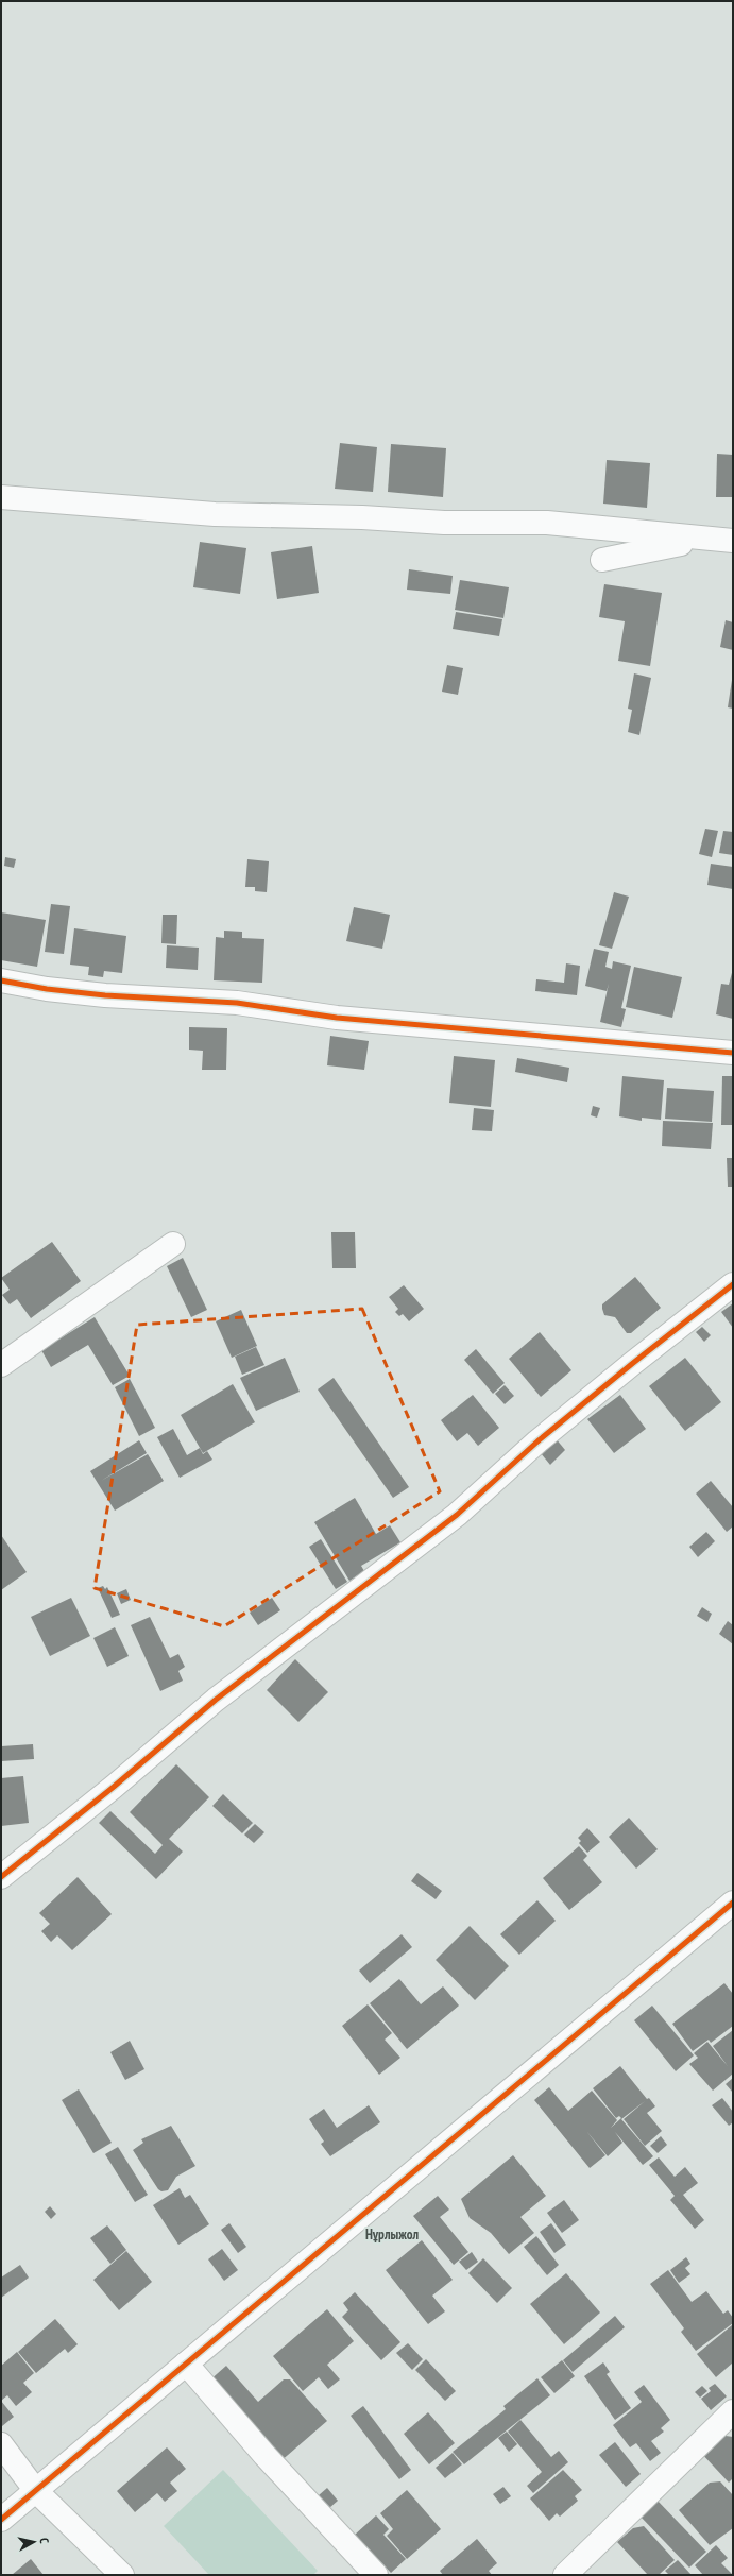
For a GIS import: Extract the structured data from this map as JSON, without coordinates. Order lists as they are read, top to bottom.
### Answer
{
  "districts": ["Нұрлыжол"],
  "north": "right"
}
